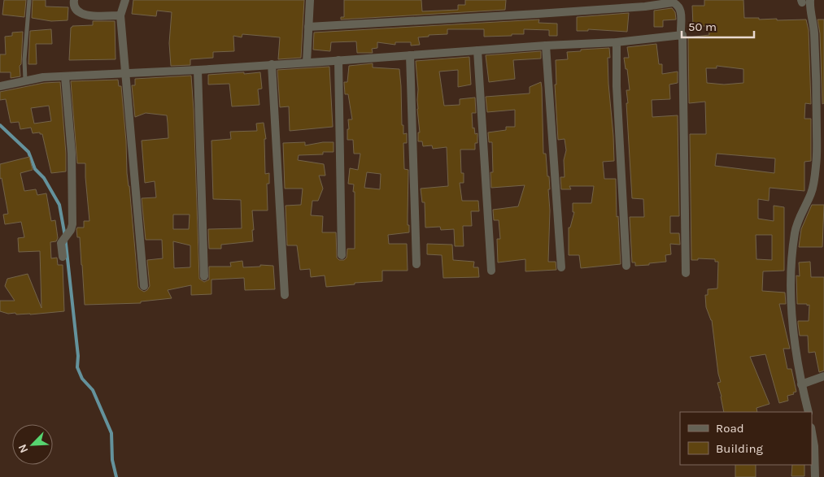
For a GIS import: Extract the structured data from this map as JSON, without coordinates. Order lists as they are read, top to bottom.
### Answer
{
  "legend": ["Road", "Building"],
  "scale_bar": "50 m",
  "north": "bottom left"
}
